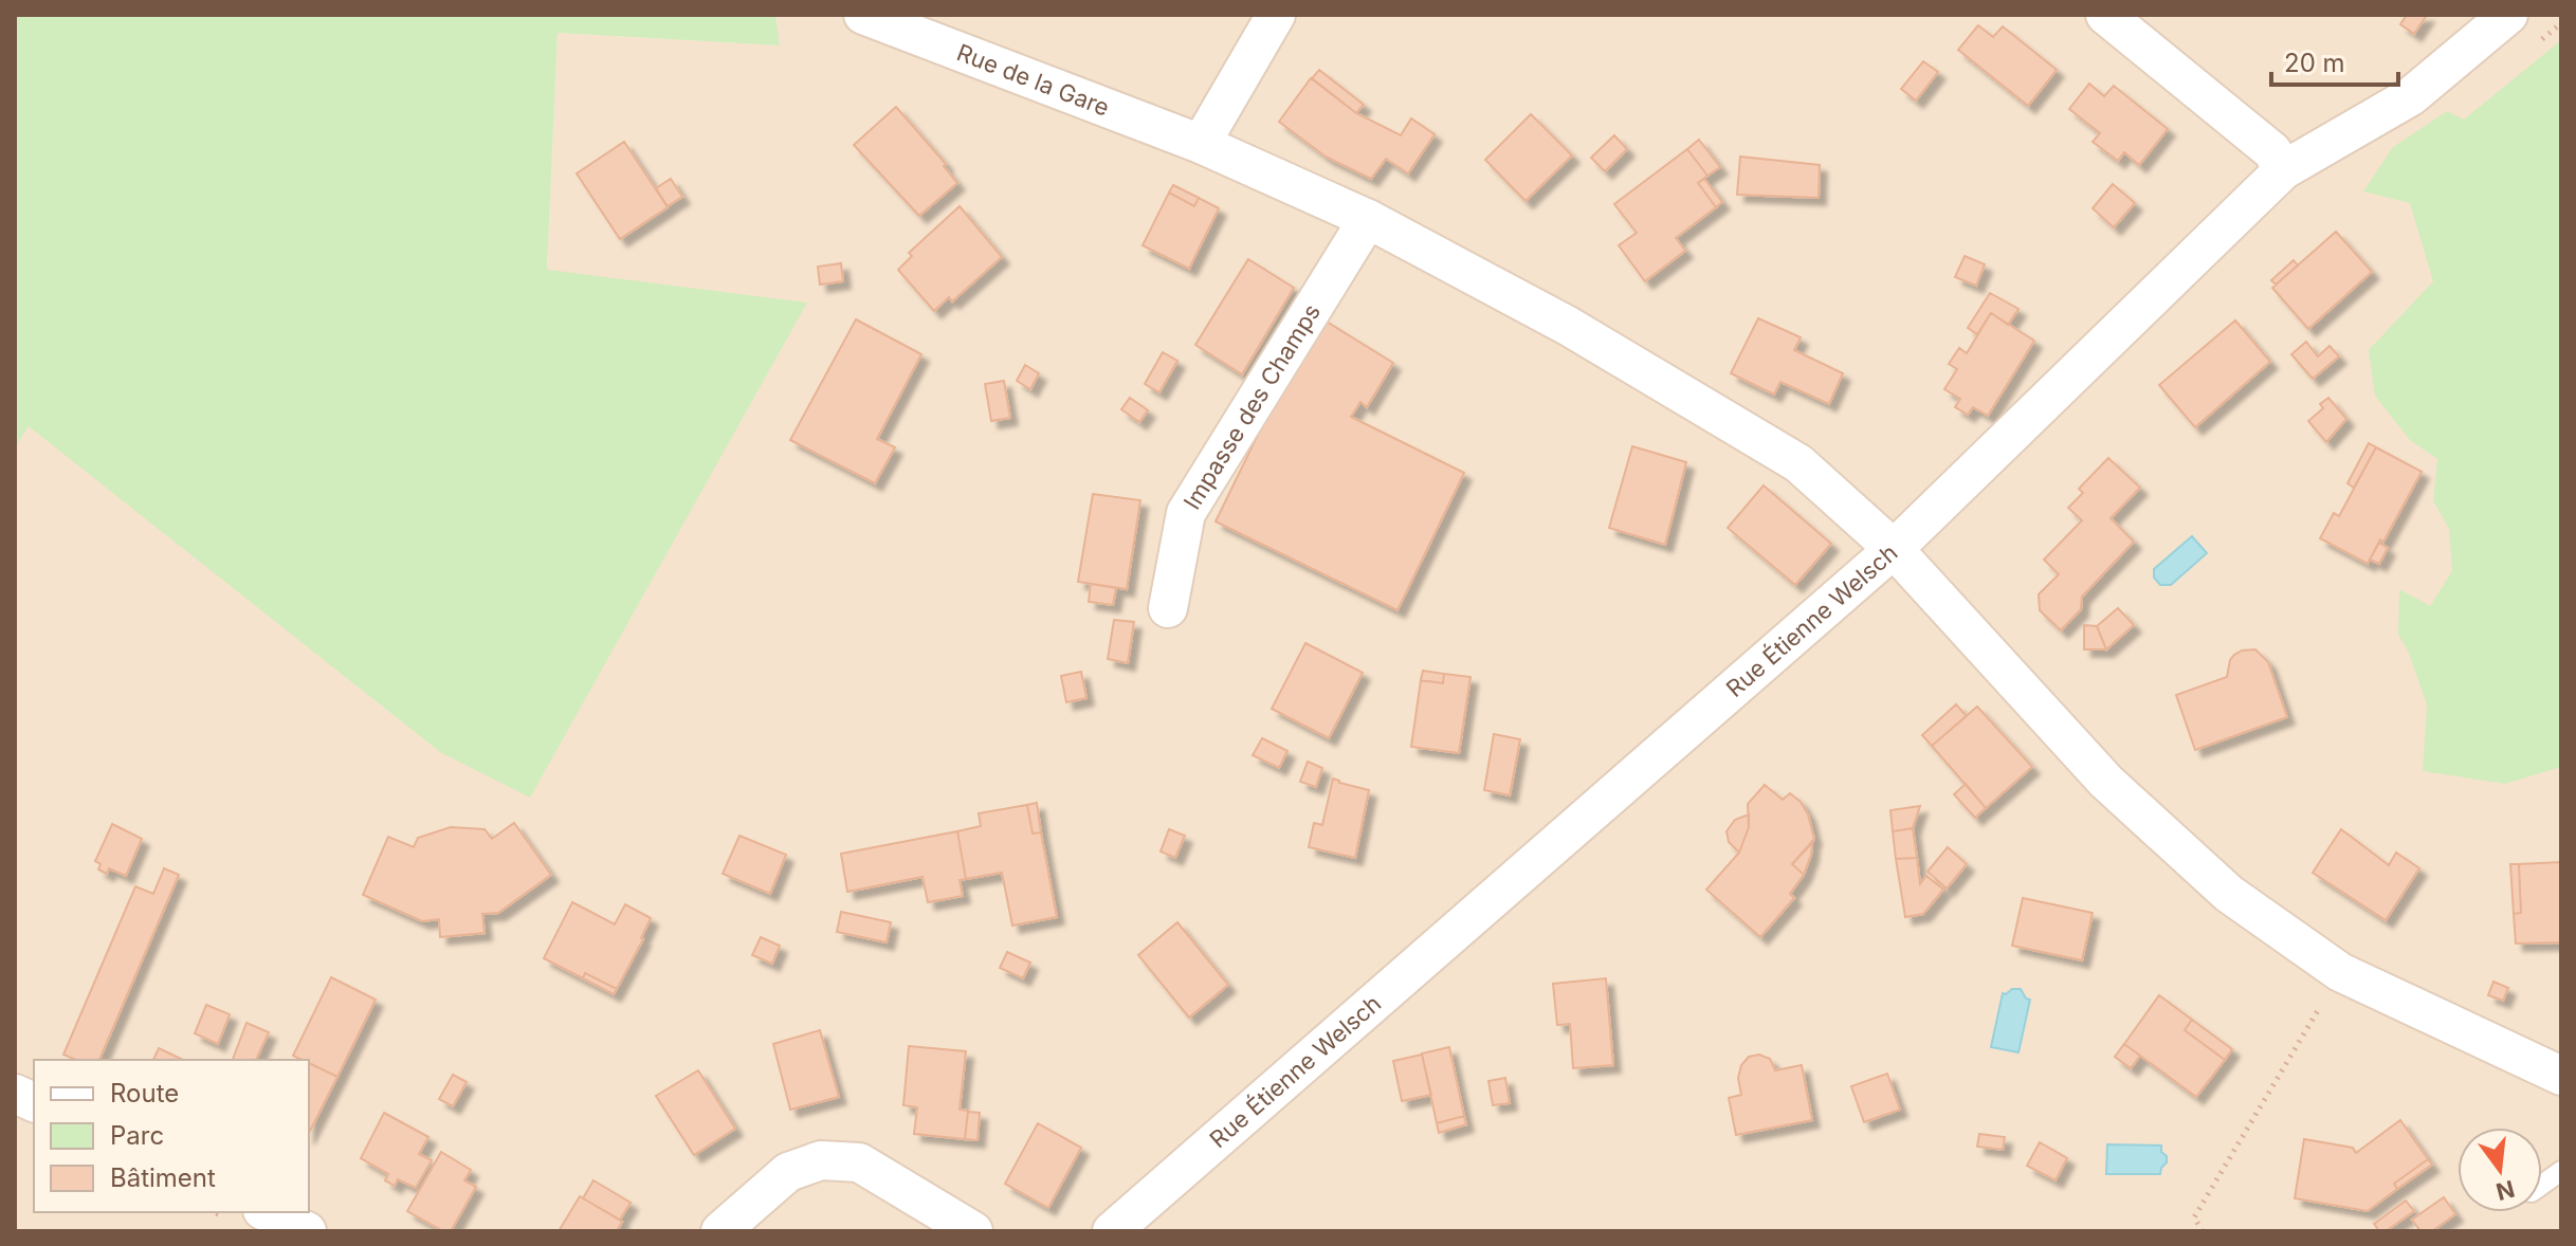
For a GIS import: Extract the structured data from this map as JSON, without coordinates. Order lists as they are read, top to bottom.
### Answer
{
  "streets": {
    "street": ["Rue de la Gare", "Impasse des Champs", "Rue Étienne Welsch"]
  },
  "crossings": [
    ["Rue de la Gare", "Impasse des Champs"],
    ["Rue de la Gare", "Rue Étienne Welsch"]
  ],
  "legend": ["Route", "Parc", "Bâtiment"],
  "scale_bar": "20 m",
  "north": "bottom"
}
